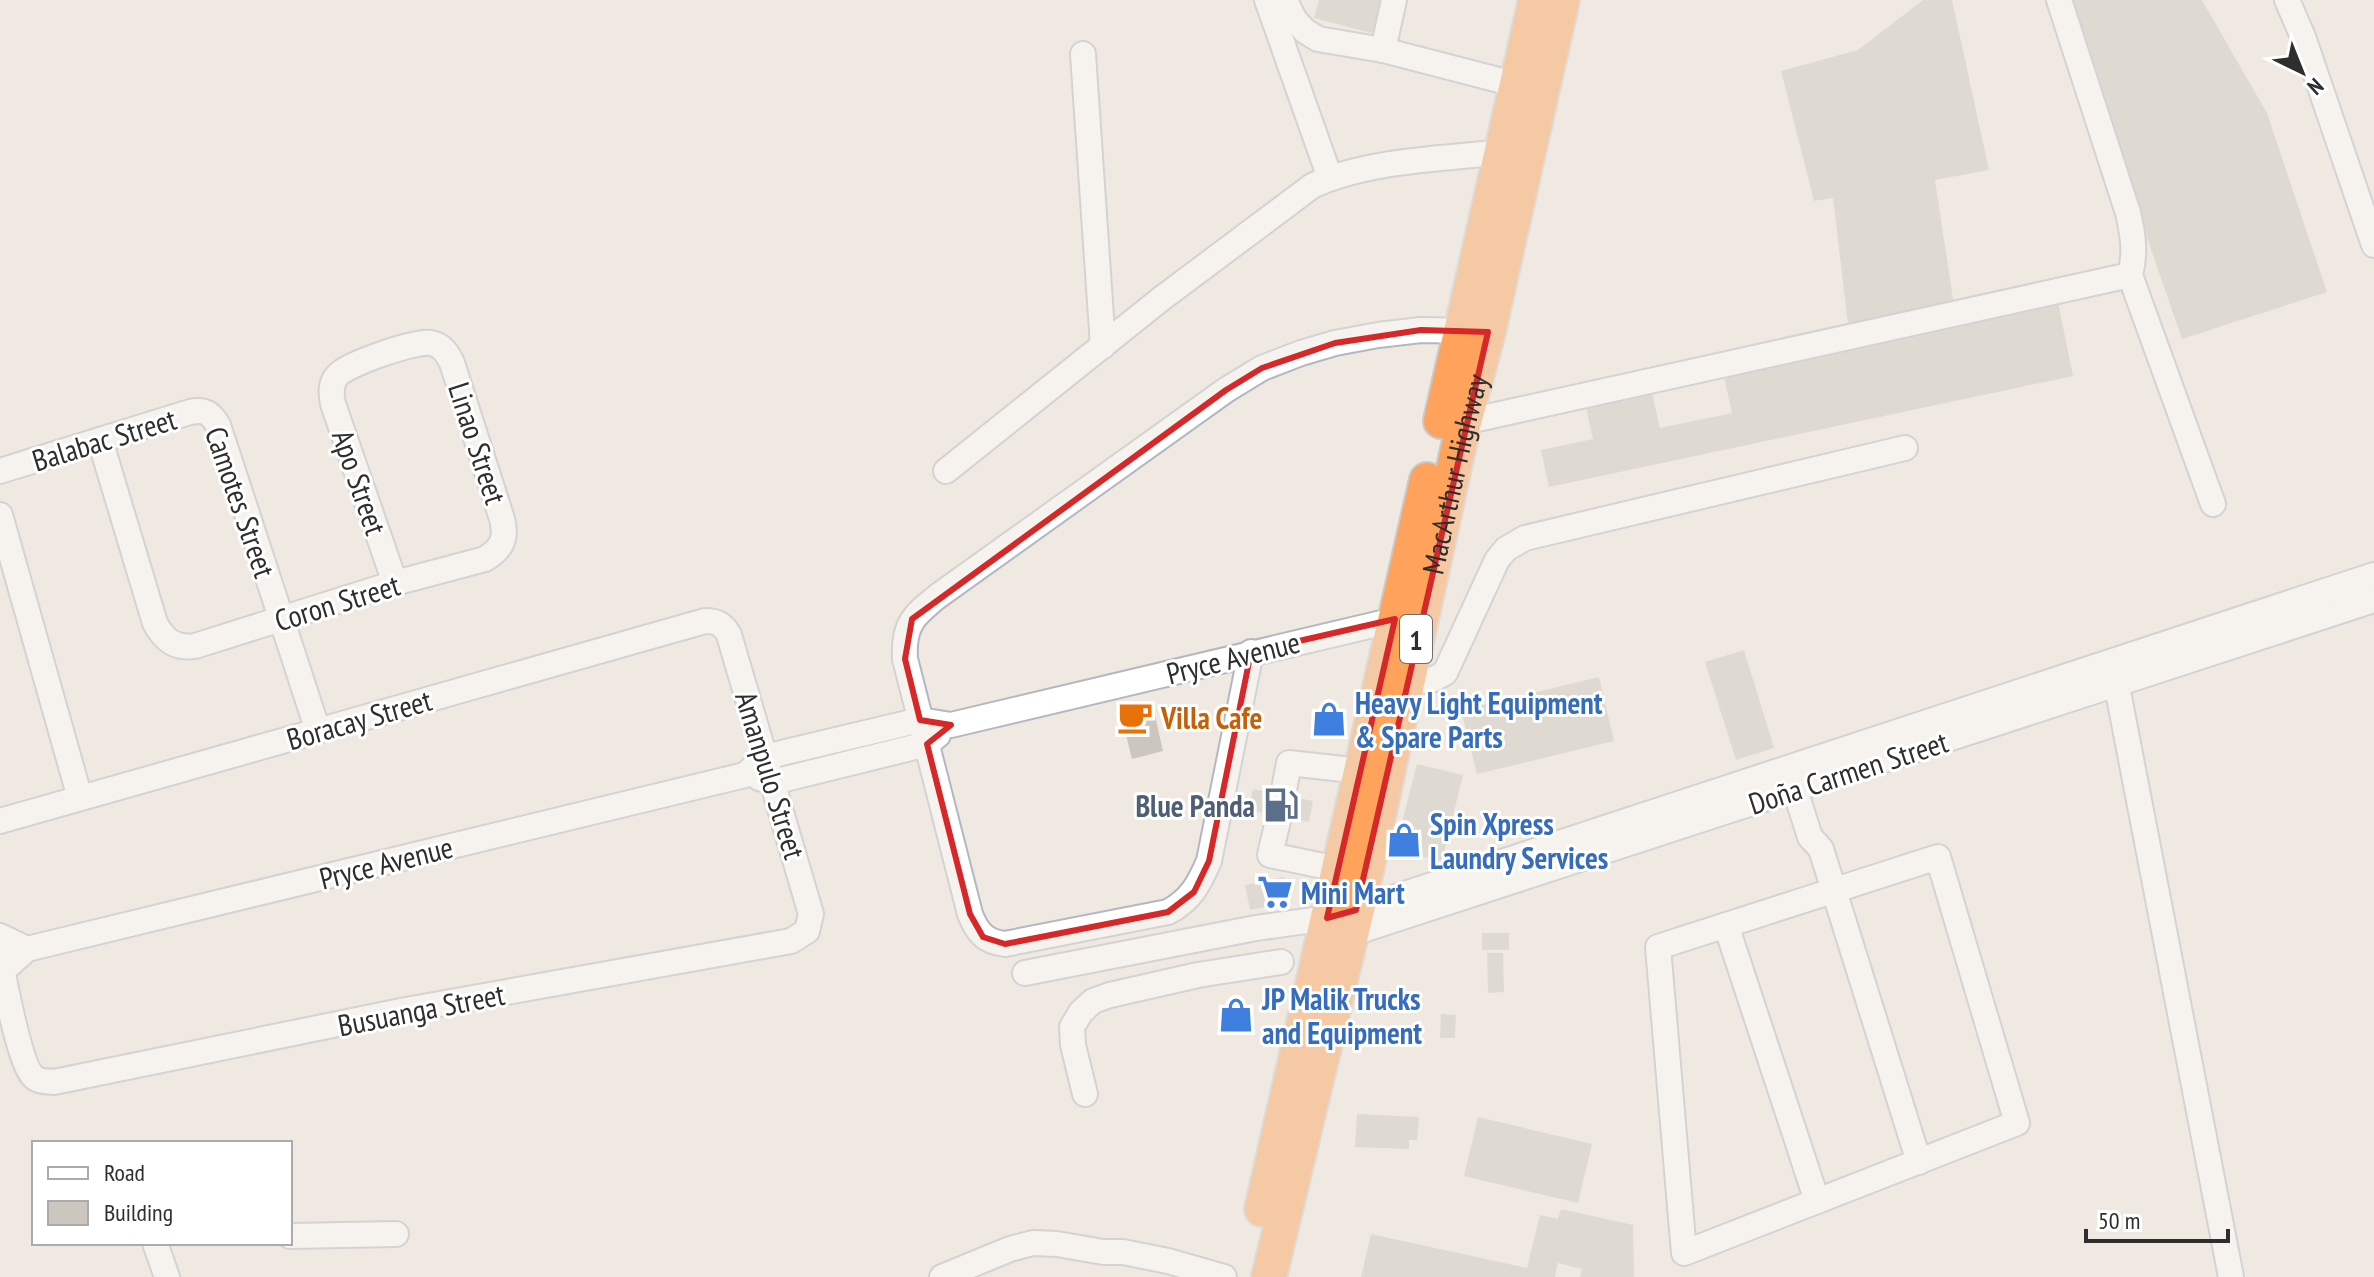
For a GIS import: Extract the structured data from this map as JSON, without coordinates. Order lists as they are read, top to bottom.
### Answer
{
  "streets": {
    "highway": ["MacArthur Highway", "1"],
    "street": [
      "Balabac Street",
      "Linao Street",
      "Apo Street",
      "Camotes Street",
      "Coron Street",
      "Pryce Avenue",
      "Boracay Street",
      "Doña Carmen Street",
      "Amanpulo Street",
      "Busuanga Street"
    ]
  },
  "crossings": [
    ["Balabac Street", "Camotes Street"],
    ["Balabac Street", "Coron Street"],
    ["Linao Street", "Apo Street"],
    ["Linao Street", "Coron Street"],
    ["MacArthur Highway", "Pryce Avenue"],
    ["MacArthur Highway", "Doña Carmen Street"],
    ["Apo Street", "Coron Street"],
    ["Camotes Street", "Coron Street"],
    ["Camotes Street", "Boracay Street"],
    ["Pryce Avenue", "Amanpulo Street"],
    ["Boracay Street", "Amanpulo Street"],
    ["Amanpulo Street", "Busuanga Street"]
  ],
  "places": {
    "cafe": ["Villa Cafe"],
    "shop": ["Heavy Light Equipment & Spare Parts", "Spin Xpress Laundry Services", "JP Malik Trucks and Equipment"],
    "fuel station": ["Blue Panda"],
    "supermarket": ["Mini Mart"]
  },
  "legend": ["Road", "Building"],
  "scale_bar": "50 m",
  "north": "bottom right"
}
